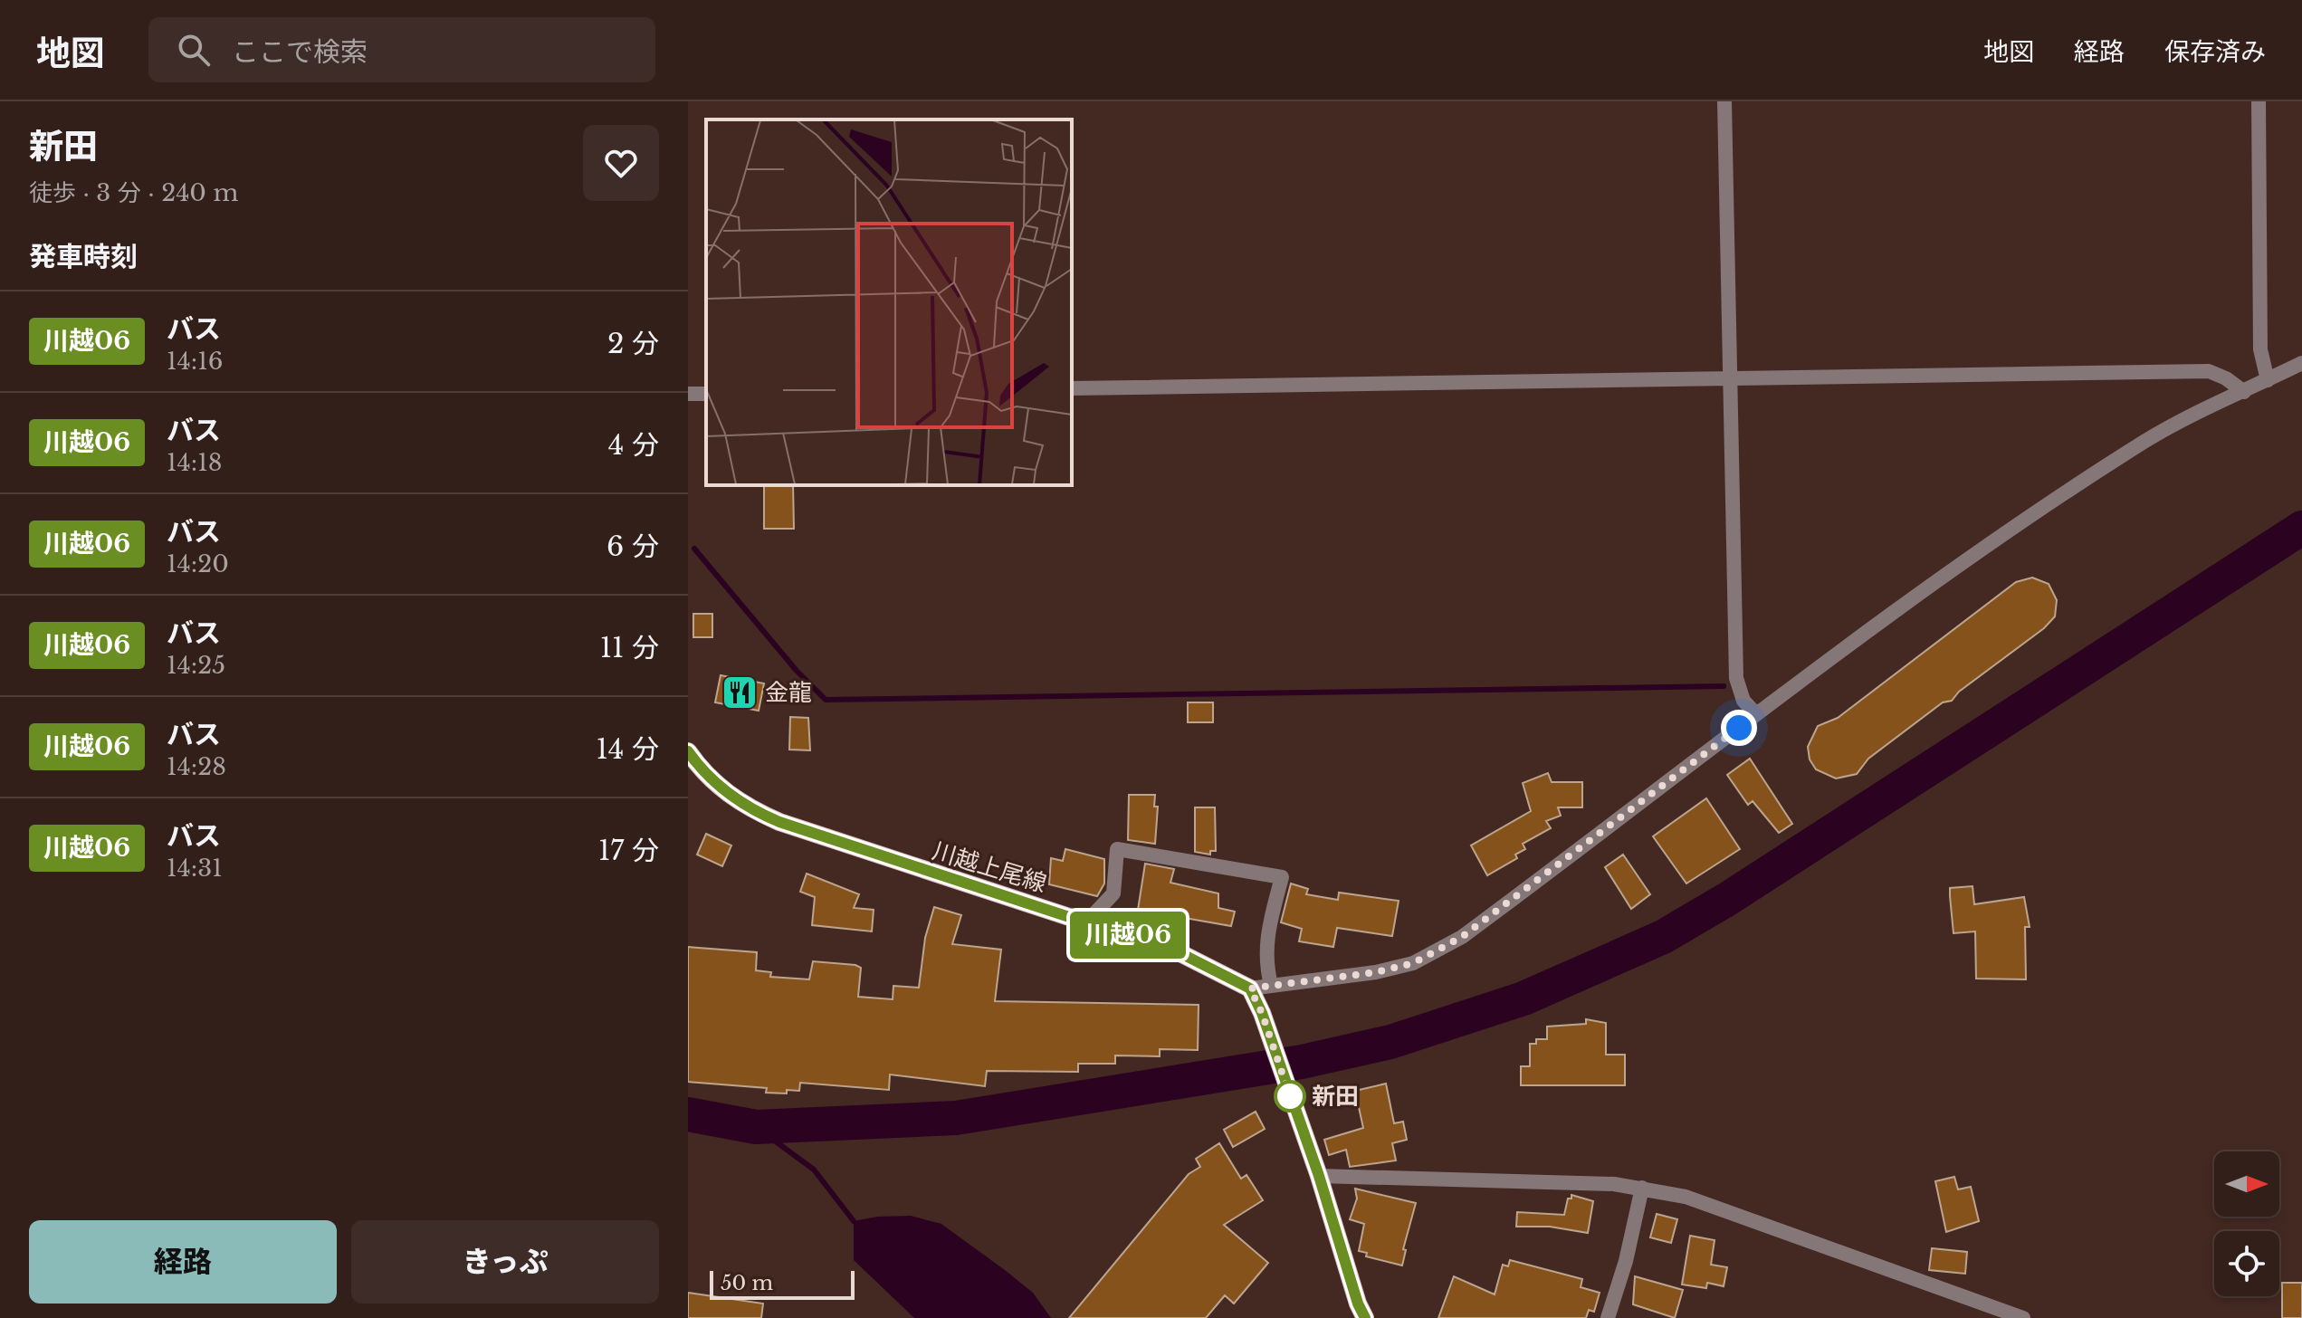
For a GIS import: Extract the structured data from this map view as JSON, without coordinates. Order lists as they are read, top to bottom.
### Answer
{
  "streets": {
    "main road": ["川越上尾線"]
  },
  "places": {
    "restaurant": ["金龍"],
    "other": ["新田"]
  },
  "lines": ["bus line 川越06"],
  "scale_bar": "50 m",
  "north": "right",
  "page": {
    "header": "地図",
    "search": "ここで検索",
    "nav": ["地図", "経路", "保存済み"],
    "heading": [
      ["新田", "徒歩 · 3 分 · 240 m"],
      "発車時刻"
    ],
    "on_map": "川越06",
    "list": [
      {
        "mark": "川越06",
        "name": "バス",
        "note": "14:16",
        "value": "2 分"
      },
      {
        "mark": "川越06",
        "name": "バス",
        "note": "14:18",
        "value": "4 分"
      },
      {
        "mark": "川越06",
        "name": "バス",
        "note": "14:20",
        "value": "6 分"
      },
      {
        "mark": "川越06",
        "name": "バス",
        "note": "14:25",
        "value": "11 分"
      },
      {
        "mark": "川越06",
        "name": "バス",
        "note": "14:28",
        "value": "14 分"
      },
      {
        "mark": "川越06",
        "name": "バス",
        "note": "14:31",
        "value": "17 分"
      }
    ],
    "buttons": ["経路", "きっぷ"],
    "scale": "50 m"
  }
}
